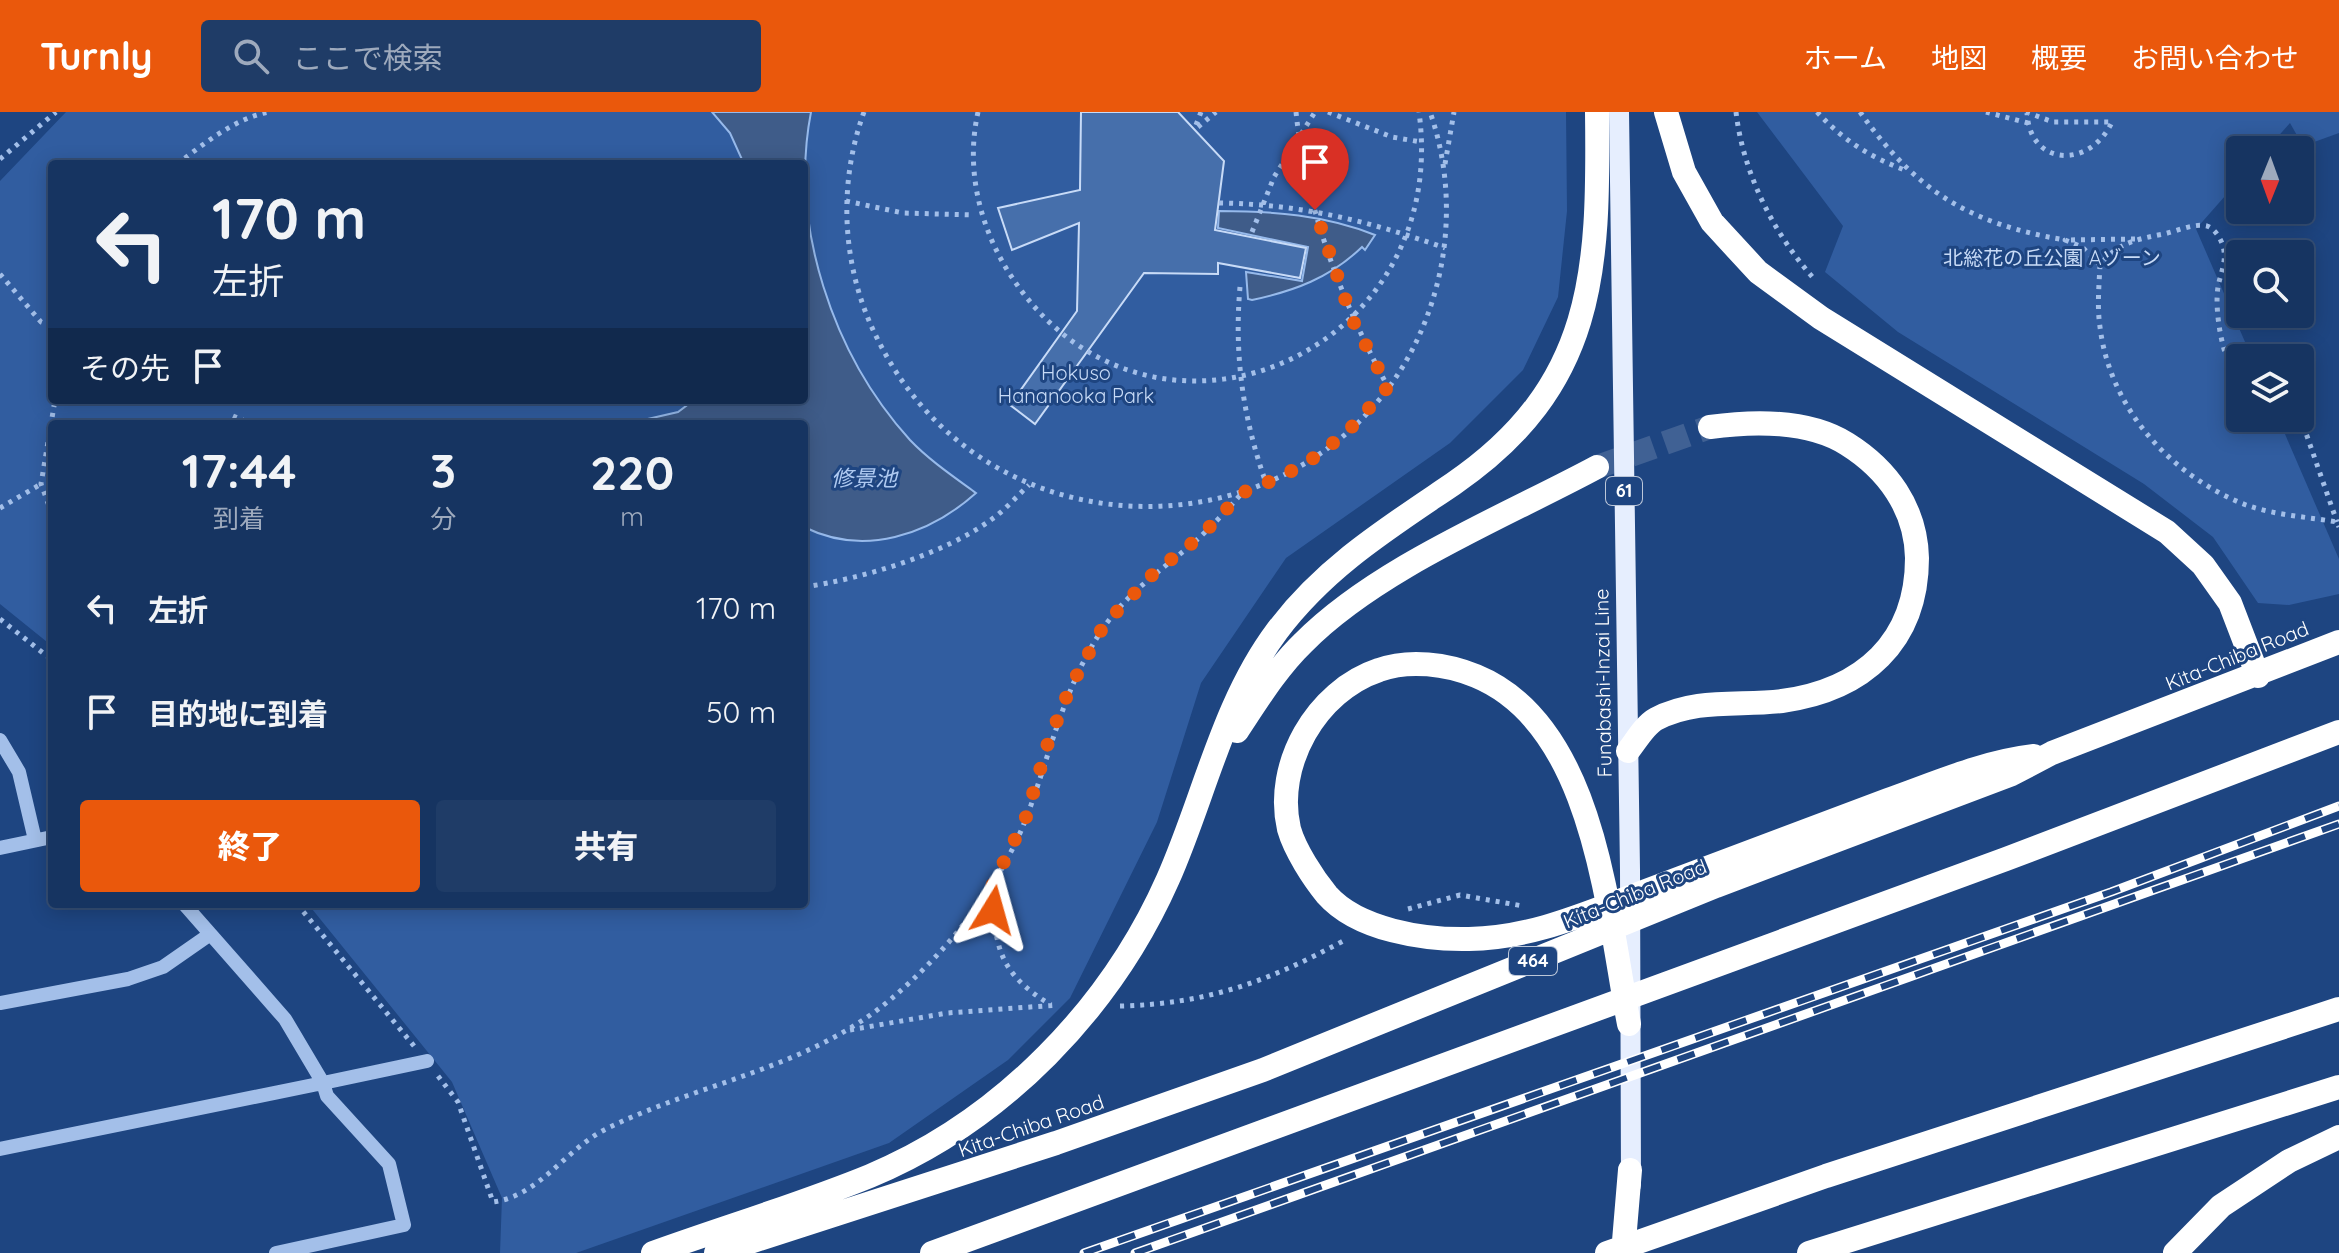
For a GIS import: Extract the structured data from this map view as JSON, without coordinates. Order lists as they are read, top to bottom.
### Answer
{
  "streets": {
    "highway": ["Kita-Chiba Road", "464"],
    "main road": ["61", "Funabashi-Inzai Line"]
  },
  "water": ["修景池"],
  "parks": ["北総花の丘公園 Aゾーン", "Hokuso Hananooka Park"],
  "north": "bottom",
  "page": {
    "header": "Turnly",
    "search": "ここで検索",
    "nav": [
      "ホーム",
      "地図",
      "概要",
      "お問い合わせ"
    ],
    "turn": ["170 m", "左折"],
    "then": "その先",
    "eta": [
      "17:44",
      "到着",
      "3",
      "分",
      "220",
      "m"
    ],
    "list": [
      {
        "name": "左折",
        "value": "170 m"
      },
      {
        "name": "目的地に到着",
        "value": "50 m"
      }
    ],
    "buttons": ["終了", "共有"]
  }
}
